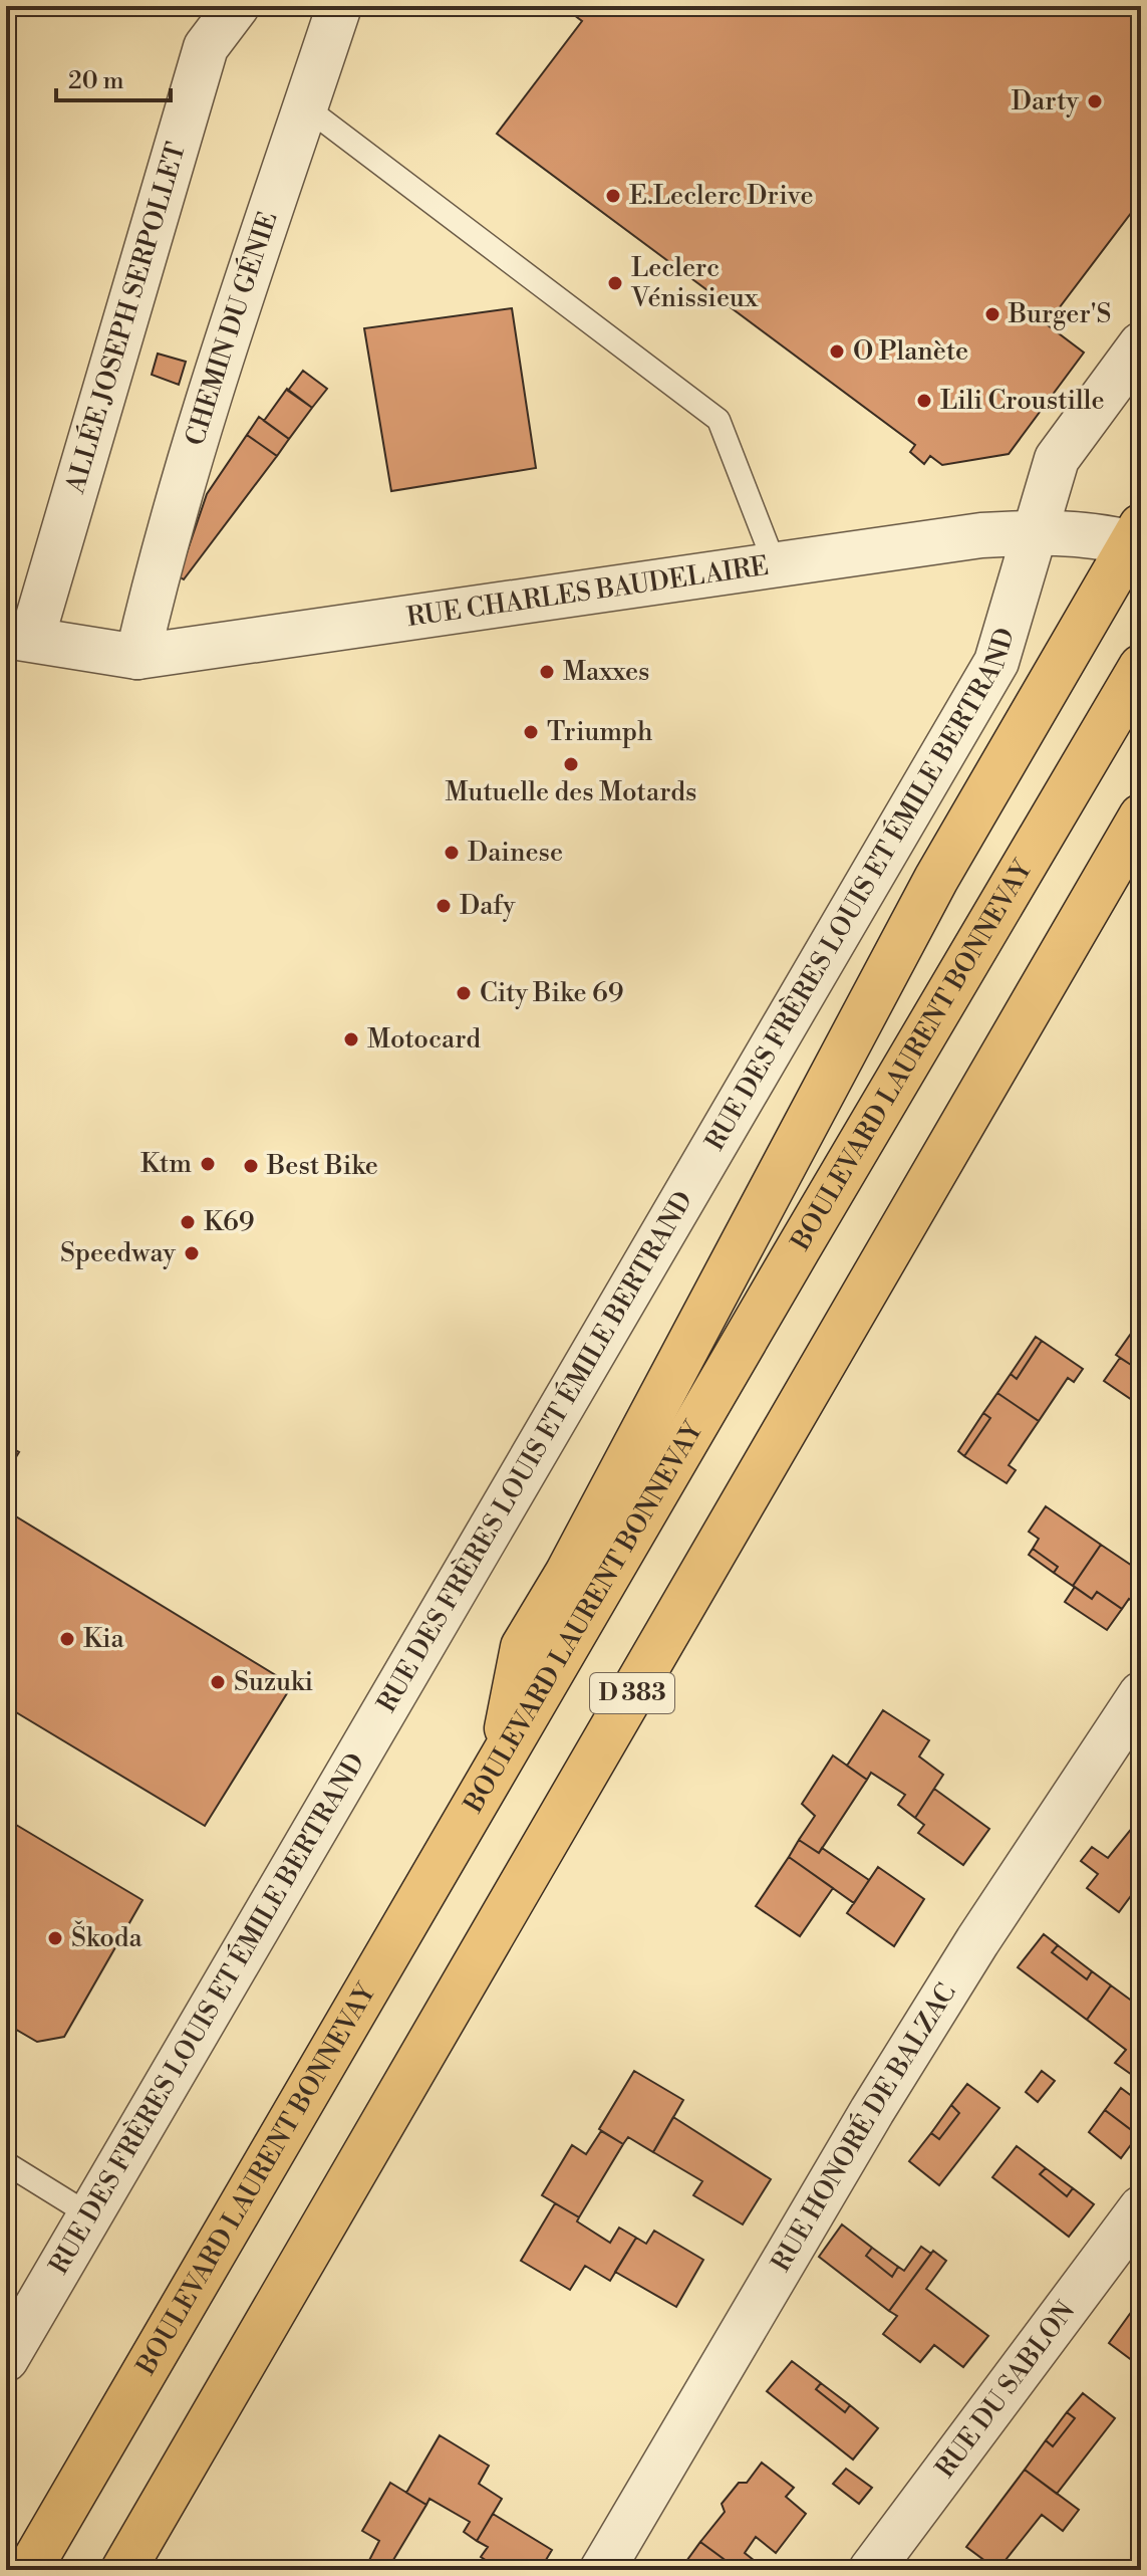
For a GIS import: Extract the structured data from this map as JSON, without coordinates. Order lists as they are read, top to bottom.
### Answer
{
  "streets": {
    "highway": ["BOULEVARD LAURENT BONNEVAY", "D 383"],
    "street": [
      "ALLÉE JOSEPH SERPOLLET",
      "CHEMIN DU GÉNIE",
      "RUE CHARLES BAUDELAIRE",
      "RUE DES FRÈRES LOUIS ET ÉMILE BERTRAND",
      "RUE HONORÉ DE BALZAC",
      "RUE DU SABLON"
    ]
  },
  "crossings": [
    ["ALLÉE JOSEPH SERPOLLET", "RUE CHARLES BAUDELAIRE"],
    ["CHEMIN DU GÉNIE", "RUE CHARLES BAUDELAIRE"],
    ["RUE CHARLES BAUDELAIRE", "RUE DES FRÈRES LOUIS ET ÉMILE BERTRAND"]
  ],
  "places": [
    "Darty",
    "E.Leclerc Drive",
    "Leclerc Vénissieux",
    "Burger'S",
    "O Planète",
    "Lili Croustille",
    "Maxxes",
    "Triumph",
    "Mutuelle des Motards",
    "Dainese",
    "Dafy",
    "City Bike 69",
    "Motocard",
    "Ktm",
    "Best Bike",
    "K69",
    "Speedway",
    "Kia",
    "Suzuki",
    "Škoda"
  ],
  "scale_bar": "20 m"
}
